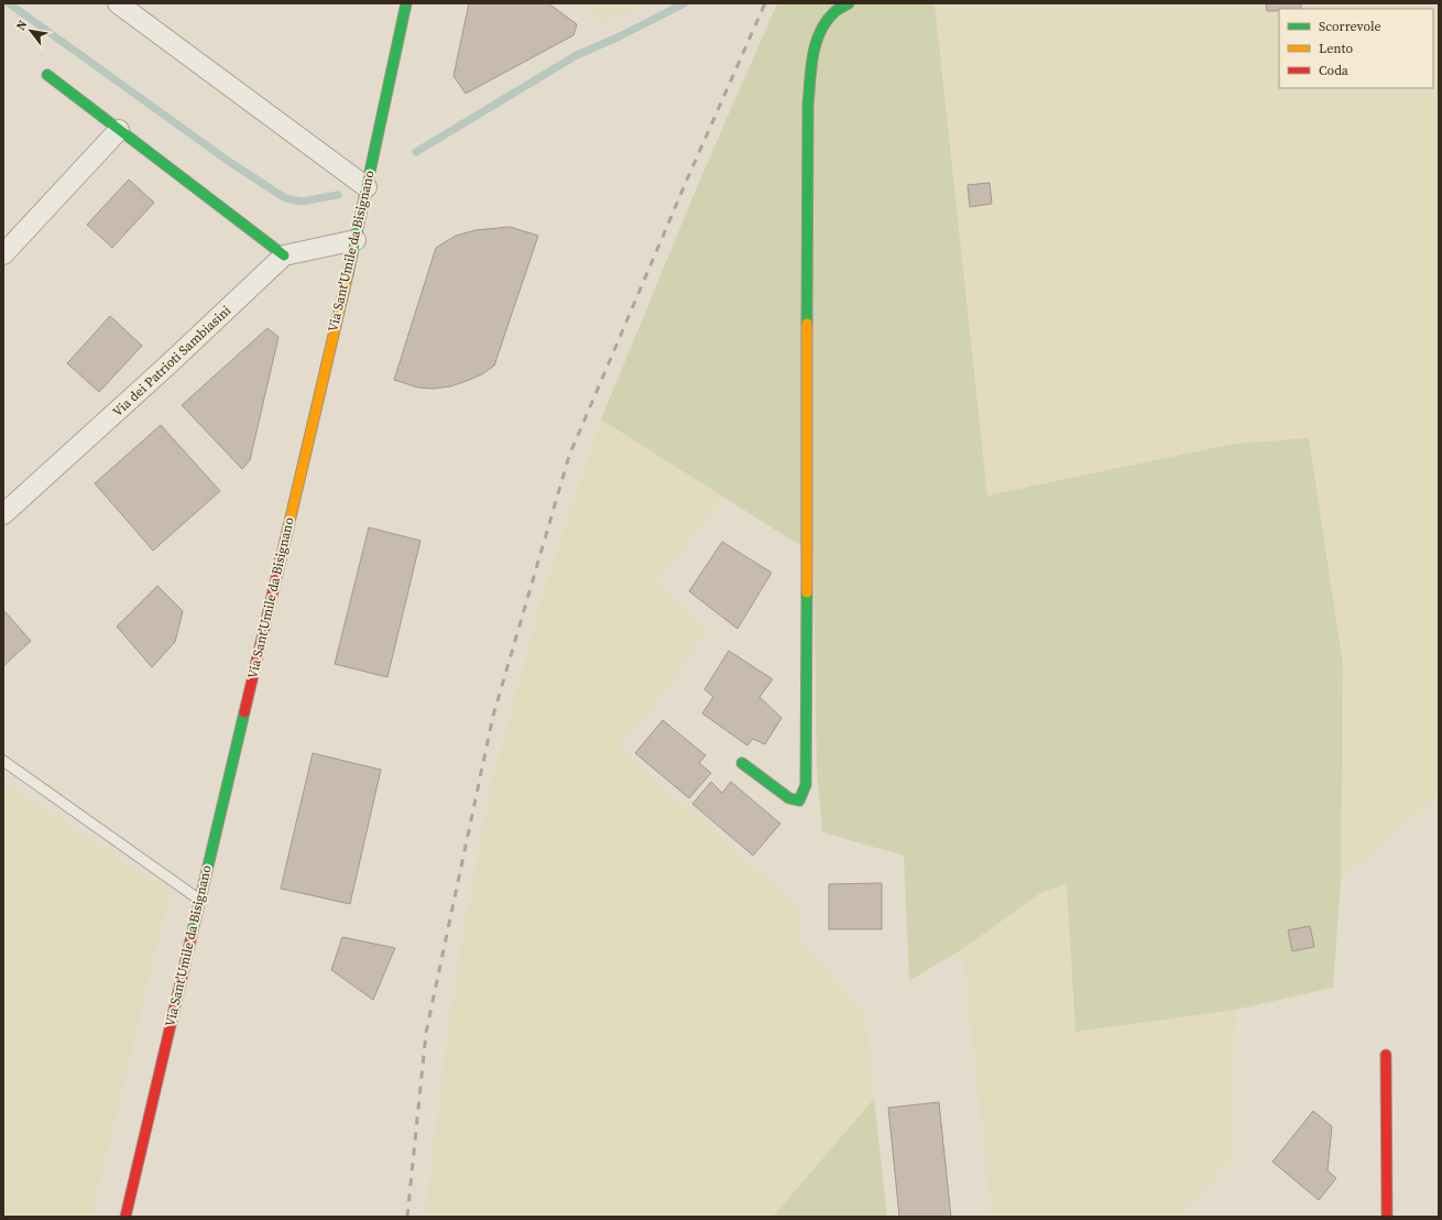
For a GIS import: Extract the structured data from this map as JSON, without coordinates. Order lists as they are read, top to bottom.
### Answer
{
  "streets": {
    "street": ["Via Sant'Umile da Bisignano", "Via dei Patrioti Sambiasini"]
  },
  "legend": ["Scorrevole", "Lento", "Coda"],
  "north": "top left"
}
